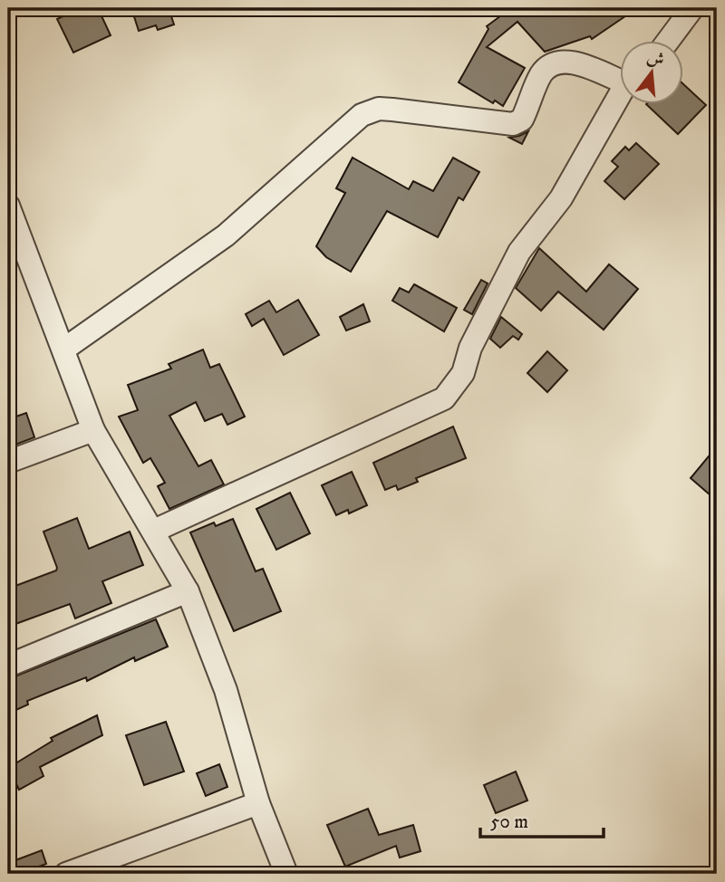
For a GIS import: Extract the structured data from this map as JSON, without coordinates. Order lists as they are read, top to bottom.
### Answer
{
  "scale_bar": "50 m",
  "north": "top"
}
